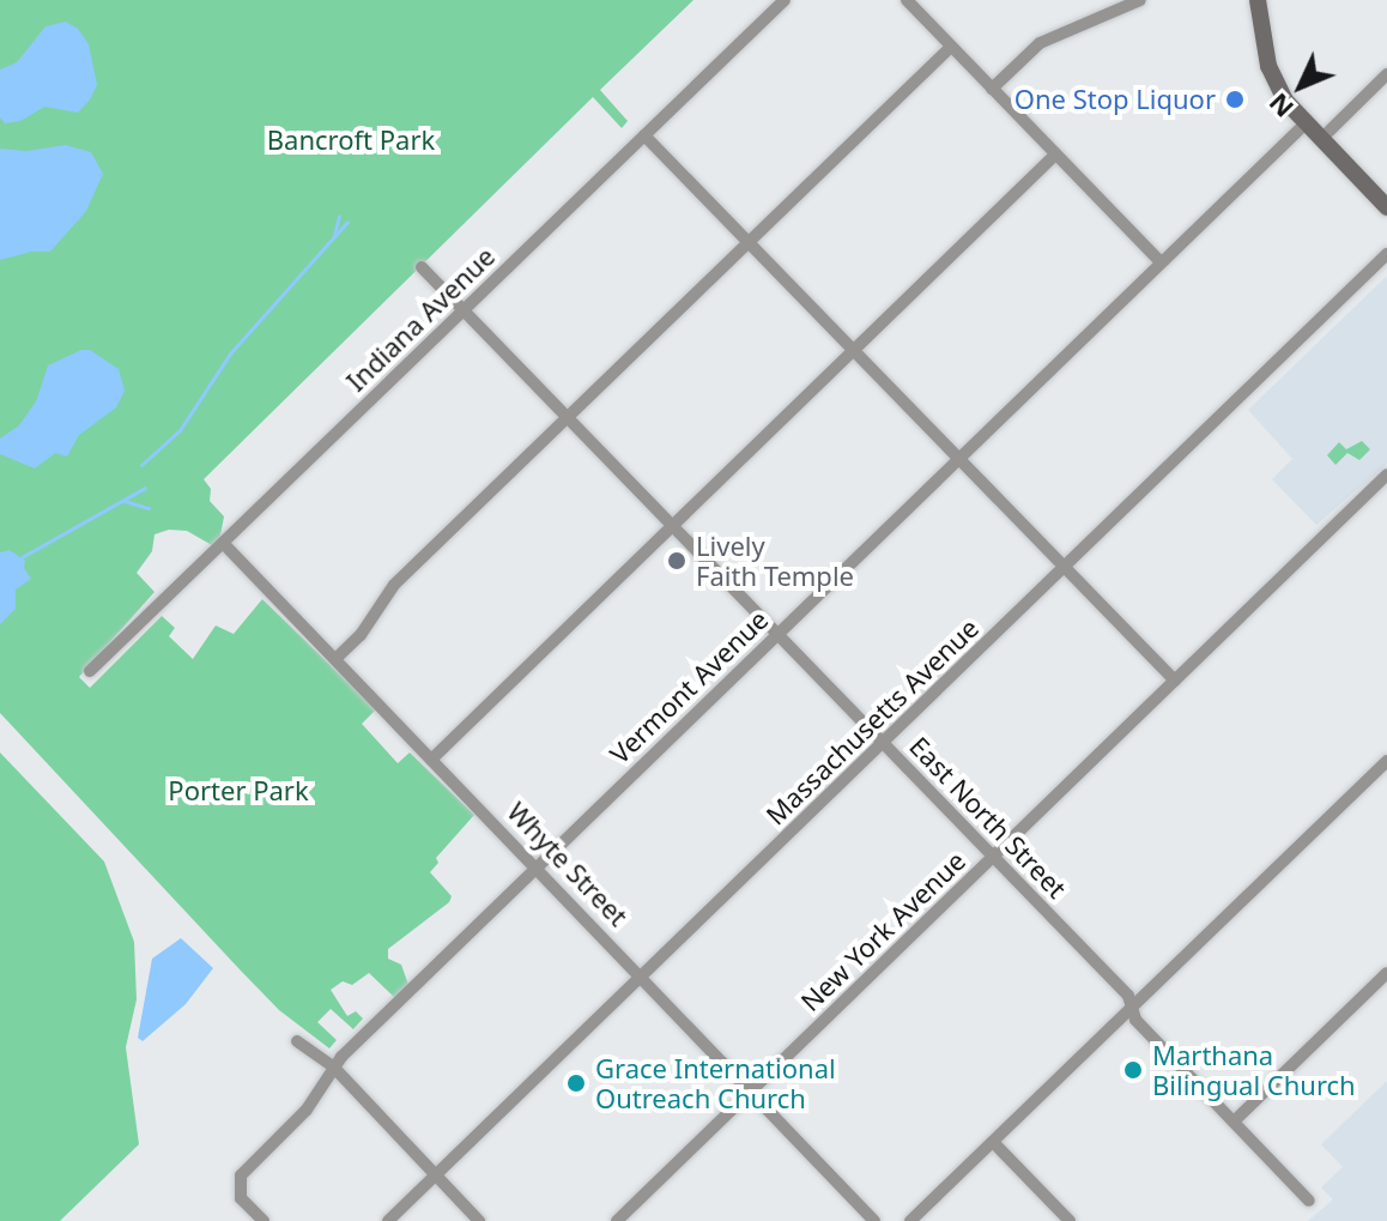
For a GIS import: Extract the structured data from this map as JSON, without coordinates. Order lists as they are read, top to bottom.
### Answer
{
  "streets": {
    "street": [
      "Indiana Avenue",
      "Vermont Avenue",
      "Massachusetts Avenue",
      "East North Street",
      "Whyte Street",
      "New York Avenue"
    ]
  },
  "crossings": [
    ["Indiana Avenue", "East North Street"],
    ["Indiana Avenue", "Whyte Street"],
    ["Vermont Avenue", "East North Street"],
    ["Vermont Avenue", "Whyte Street"],
    ["Massachusetts Avenue", "East North Street"],
    ["Massachusetts Avenue", "Whyte Street"],
    ["East North Street", "New York Avenue"],
    ["Whyte Street", "New York Avenue"]
  ],
  "parks": ["Bancroft Park", "Porter Park"],
  "places": [
    "One Stop Liquor",
    "Lively Faith Temple",
    "Marthana Bilingual Church",
    "Grace International Outreach Church"
  ],
  "north": "bottom left"
}
